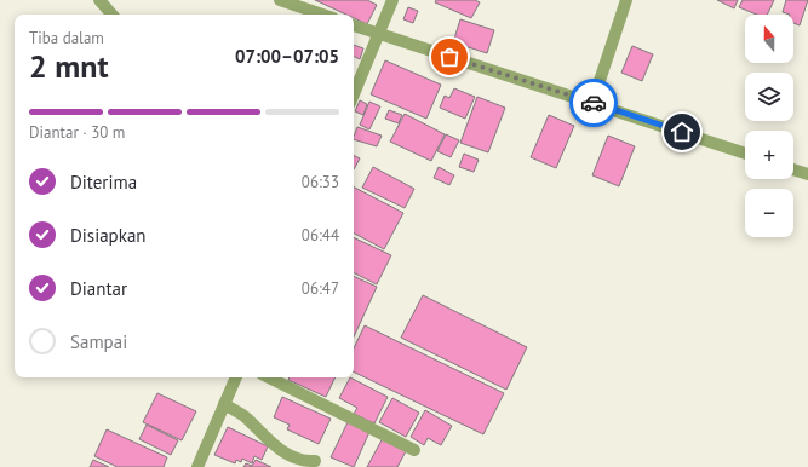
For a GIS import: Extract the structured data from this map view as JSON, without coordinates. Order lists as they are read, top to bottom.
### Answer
{
  "north": "top",
  "page": {
    "map_buttons": ["+", "−"],
    "heading": ["2 mnt", "Tiba dalam", "07:00–07:05"],
    "bar": "Diantar · 30 m",
    "list": [
      ["Diterima", "06:33"],
      ["Disiapkan", "06:44"],
      ["Diantar", "06:47"],
      "Sampai"
    ]
  }
}
